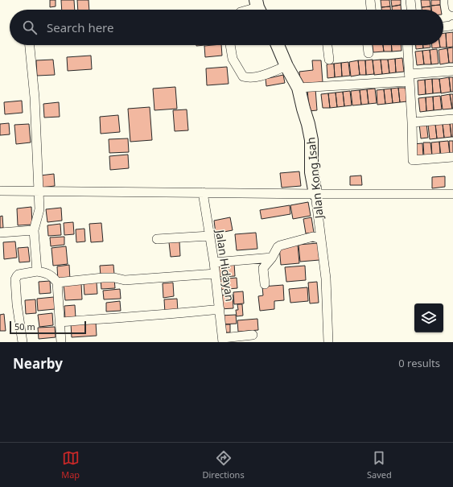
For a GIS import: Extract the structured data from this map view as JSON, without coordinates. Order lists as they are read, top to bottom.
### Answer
{
  "streets": {
    "street": ["Jalan Kong Isah", "Jalan Hidayan"]
  },
  "scale_bar": "50 m",
  "page": {
    "search": "Search here",
    "scale": "50 m",
    "heading": ["Nearby", "0 results"],
    "nav": ["Map", "Directions", "Saved"]
  }
}
